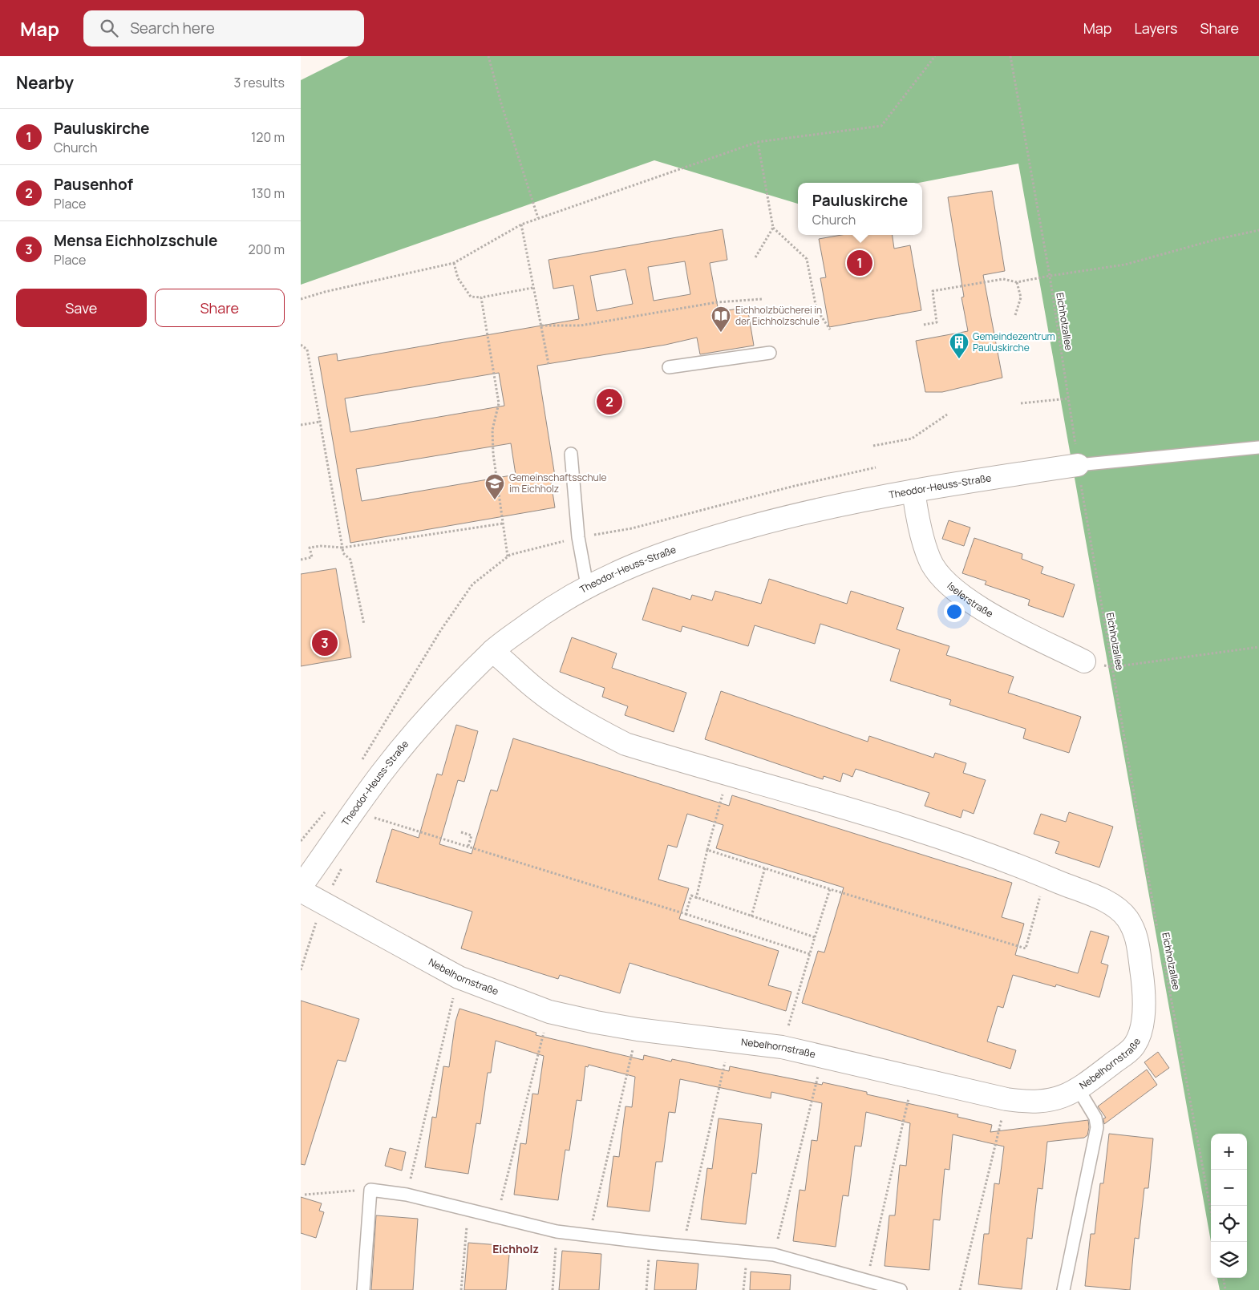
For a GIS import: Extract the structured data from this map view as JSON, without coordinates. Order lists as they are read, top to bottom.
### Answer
{
  "streets": {
    "street": ["Theodor-Heuss-Straße", "Iselerstraße", "Nebelhornstraße"],
    "path": ["Eichholzallee"]
  },
  "crossings": [
    ["Eichholzallee", "Theodor-Heuss-Straße"],
    ["Theodor-Heuss-Straße", "Iselerstraße"],
    ["Theodor-Heuss-Straße", "Nebelhornstraße"]
  ],
  "districts": ["Eichholz"],
  "places": {
    "library": ["Eichholzbücherei in der Eichholzschule"],
    "building": ["Gemeindezentrum Pauluskirche"],
    "school or university": ["Gemeinschaftsschule im Eichholz"]
  },
  "page": {
    "header": "Map",
    "search": "Search here",
    "nav": ["Map", "Layers", "Share"],
    "heading": ["Nearby", "3 results"],
    "list": [
      {
        "mark": "1",
        "name": "Pauluskirche",
        "note": "Church",
        "value": "120 m"
      },
      {
        "mark": "2",
        "name": "Pausenhof",
        "note": "Place",
        "value": "130 m"
      },
      {
        "mark": "3",
        "name": "Mensa Eichholzschule",
        "note": "Place",
        "value": "200 m"
      }
    ],
    "popup": ["Pauluskirche", "Church"],
    "pins": ["1", "2", "3"],
    "buttons": ["Save", "Share"],
    "map_buttons": ["+", "−"]
  }
}
